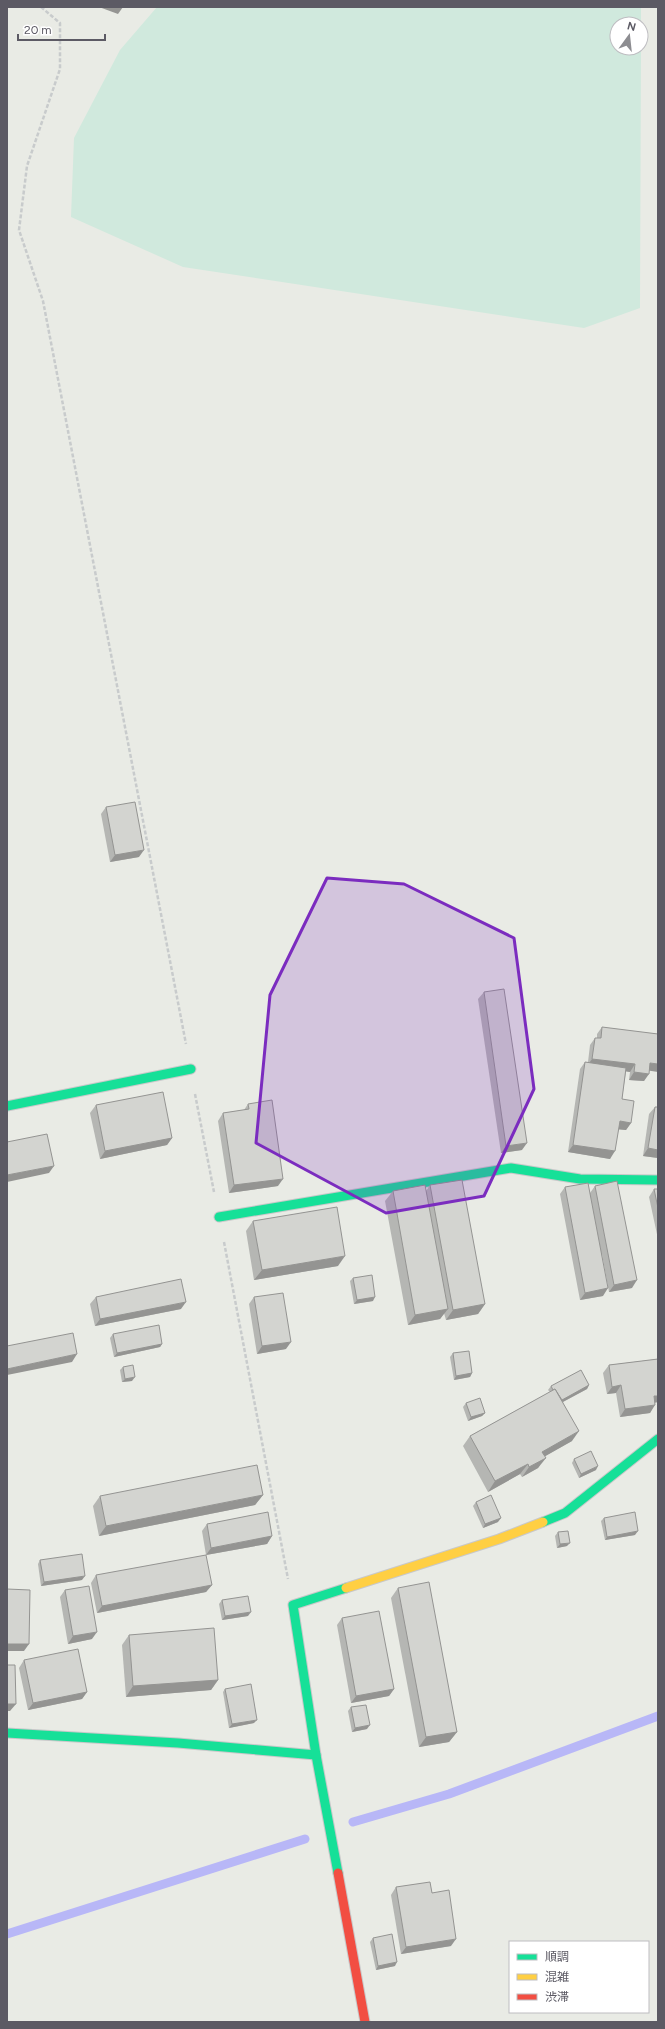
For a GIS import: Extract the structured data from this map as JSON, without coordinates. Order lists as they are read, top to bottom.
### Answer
{
  "legend": ["順調", "混雑", "渋滞"],
  "scale_bar": "20 m",
  "north": "top"
}
